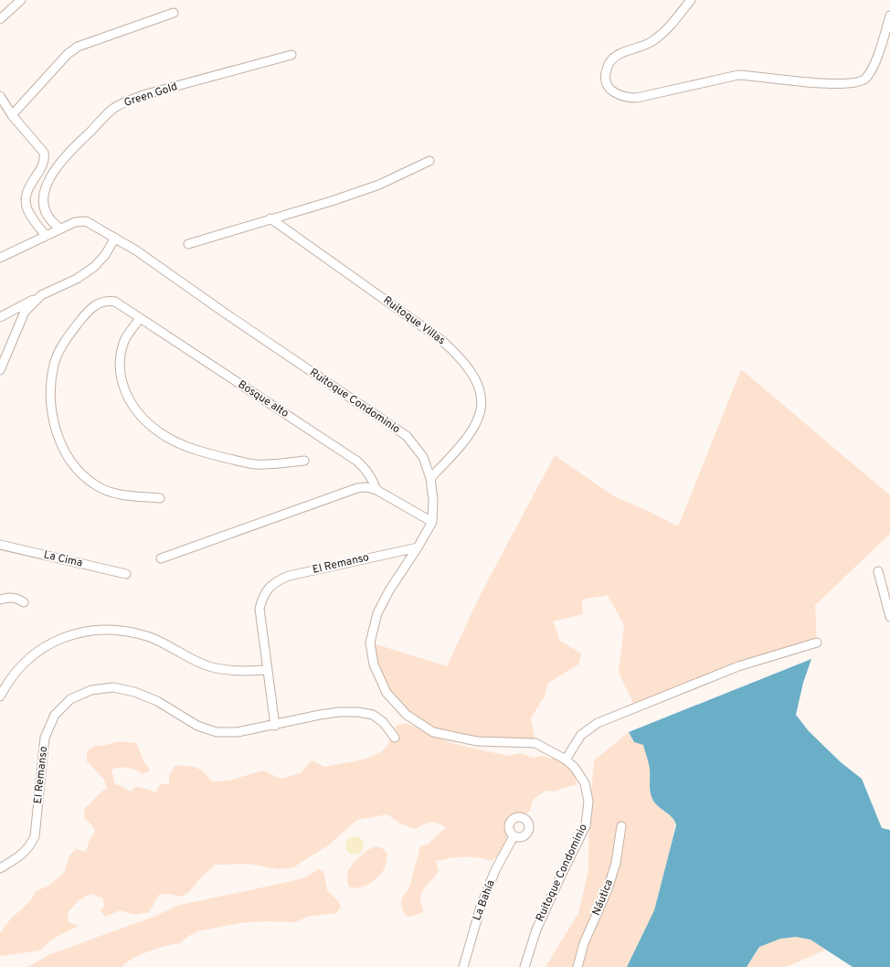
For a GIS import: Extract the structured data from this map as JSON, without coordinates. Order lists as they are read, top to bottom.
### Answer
{
  "streets": {
    "street": [
      "Green Gold",
      "Ruitoque Villas",
      "Bosque alto",
      "Ruitoque Condominio",
      "La Cima",
      "El Remanso",
      "Náutica",
      "La Bahía"
    ]
  },
  "crossings": [
    ["Ruitoque Villas", "Ruitoque Condominio"],
    ["Ruitoque Condominio", "El Remanso"]
  ]
}
